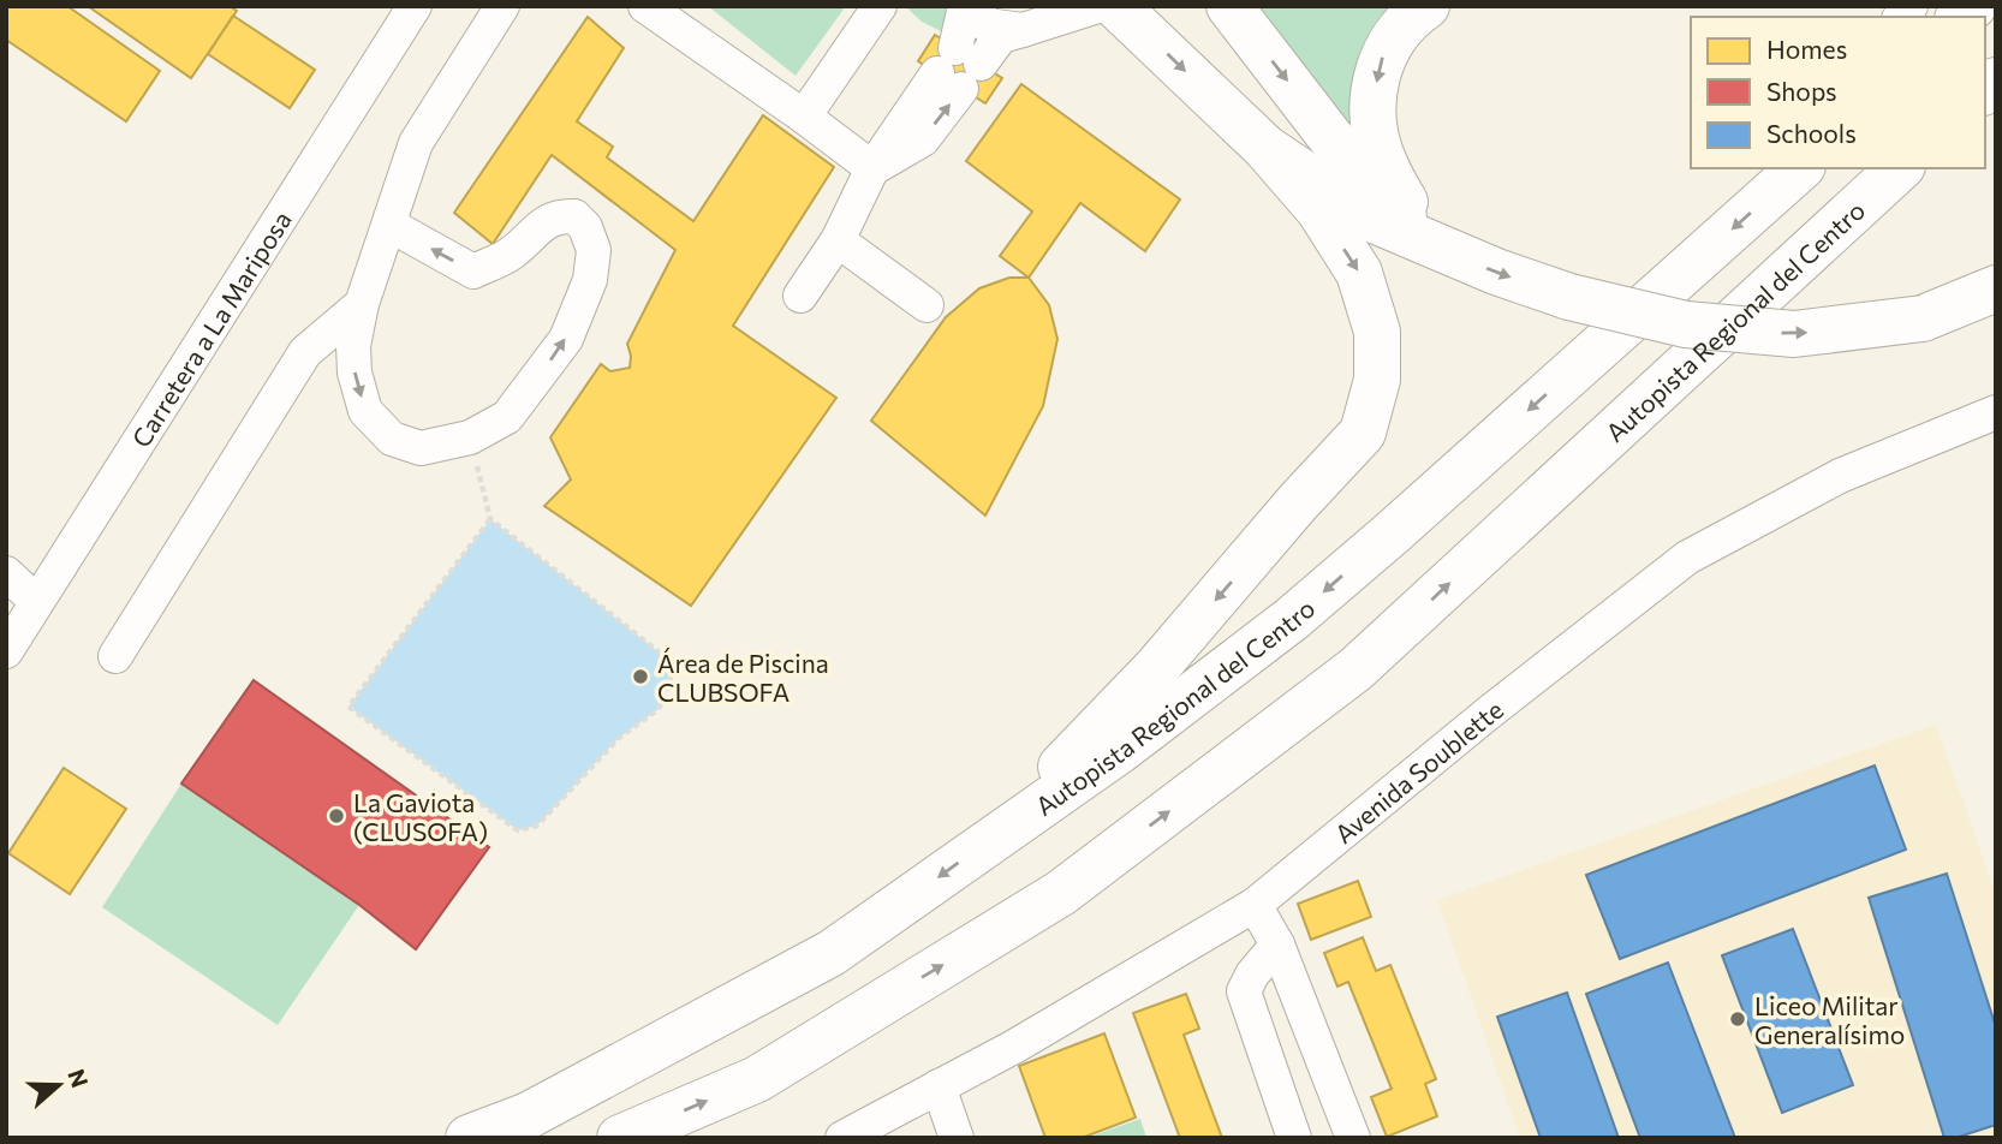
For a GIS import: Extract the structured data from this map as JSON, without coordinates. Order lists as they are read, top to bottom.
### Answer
{
  "streets": {
    "highway": ["Autopista Regional del Centro"],
    "street": ["Carretera a La Mariposa", "Avenida Soublette"]
  },
  "places": ["Área de Piscina CLUBSOFA", "La Gaviota (CLUSOFA)", "Liceo Militar Generalísimo"],
  "legend": ["Homes", "Shops", "Schools"],
  "north": "right"
}
